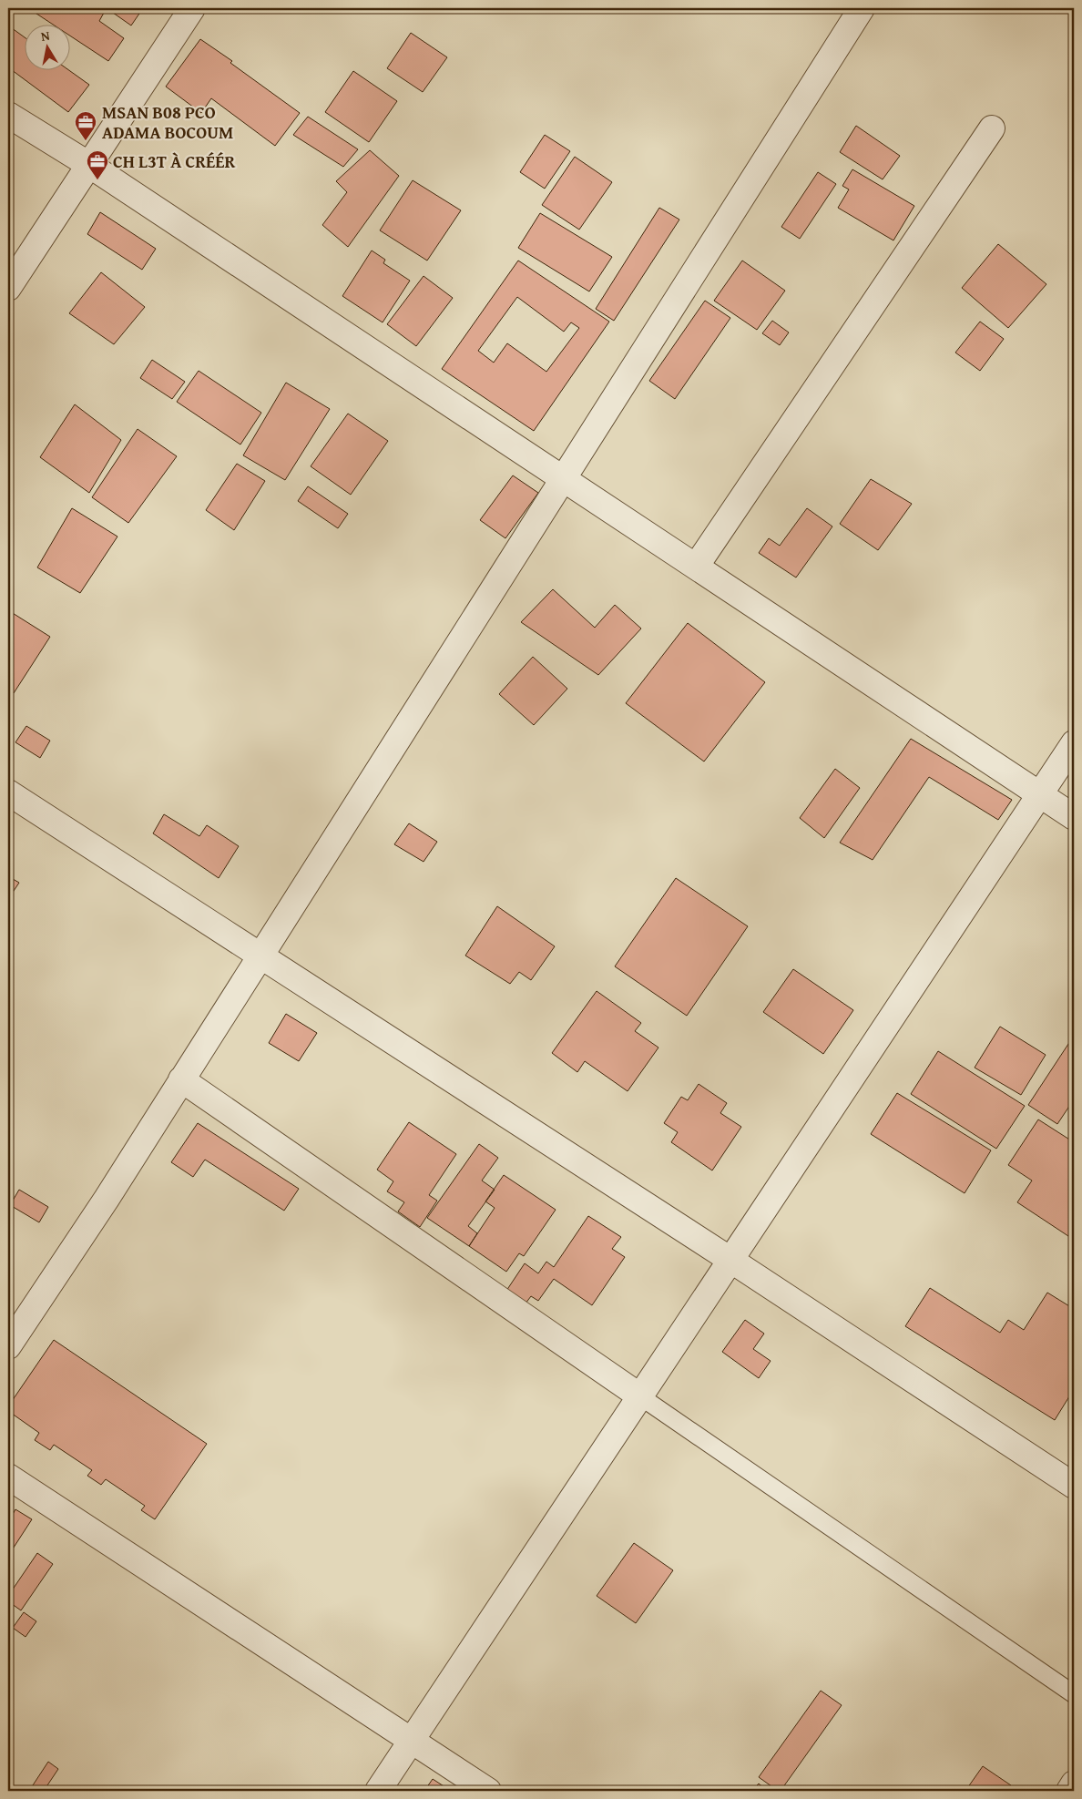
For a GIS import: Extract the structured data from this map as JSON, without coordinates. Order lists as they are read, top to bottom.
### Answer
{
  "places": {
    "office": ["MSAN B08 PCO ADAMA BOCOUM", "CH L3T À CRÉÉR"]
  },
  "north": "top"
}
